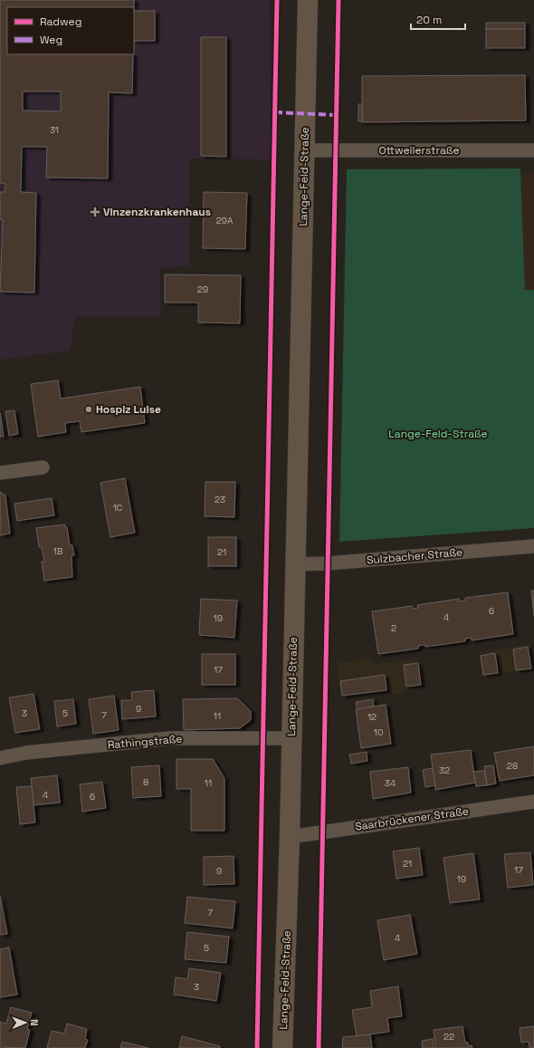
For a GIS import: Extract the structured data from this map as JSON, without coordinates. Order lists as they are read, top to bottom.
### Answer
{
  "streets": {
    "street": [
      "Ottweilerstraße",
      "Lange-Feld-Straße",
      "Sulzbacher Straße",
      "Rathingstraße",
      "Saarbrückener Straße"
    ]
  },
  "crossings": [
    ["Ottweilerstraße", "Lange-Feld-Straße"],
    ["Lange-Feld-Straße", "Sulzbacher Straße"],
    ["Lange-Feld-Straße", "Rathingstraße"],
    ["Lange-Feld-Straße", "Saarbrückener Straße"]
  ],
  "parks": ["Lange-Feld-Straße"],
  "places": {
    "health": ["Vinzenzkrankenhaus"],
    "other": ["Hospiz Luise"]
  },
  "house_numbers": [
    "31",
    "29A",
    "29",
    "23",
    "1C",
    "1B",
    "21",
    "6",
    "4",
    "19",
    "2",
    "17",
    "9",
    "3",
    "5",
    "7",
    "11",
    "12",
    "10",
    "28",
    "32",
    "8",
    "11",
    "34",
    "4",
    "6",
    "21",
    "17",
    "9",
    "19",
    "7",
    "4",
    "5",
    "3",
    "22"
  ],
  "legend": ["Radweg", "Weg"],
  "scale_bar": "20 m",
  "north": "right"
}
